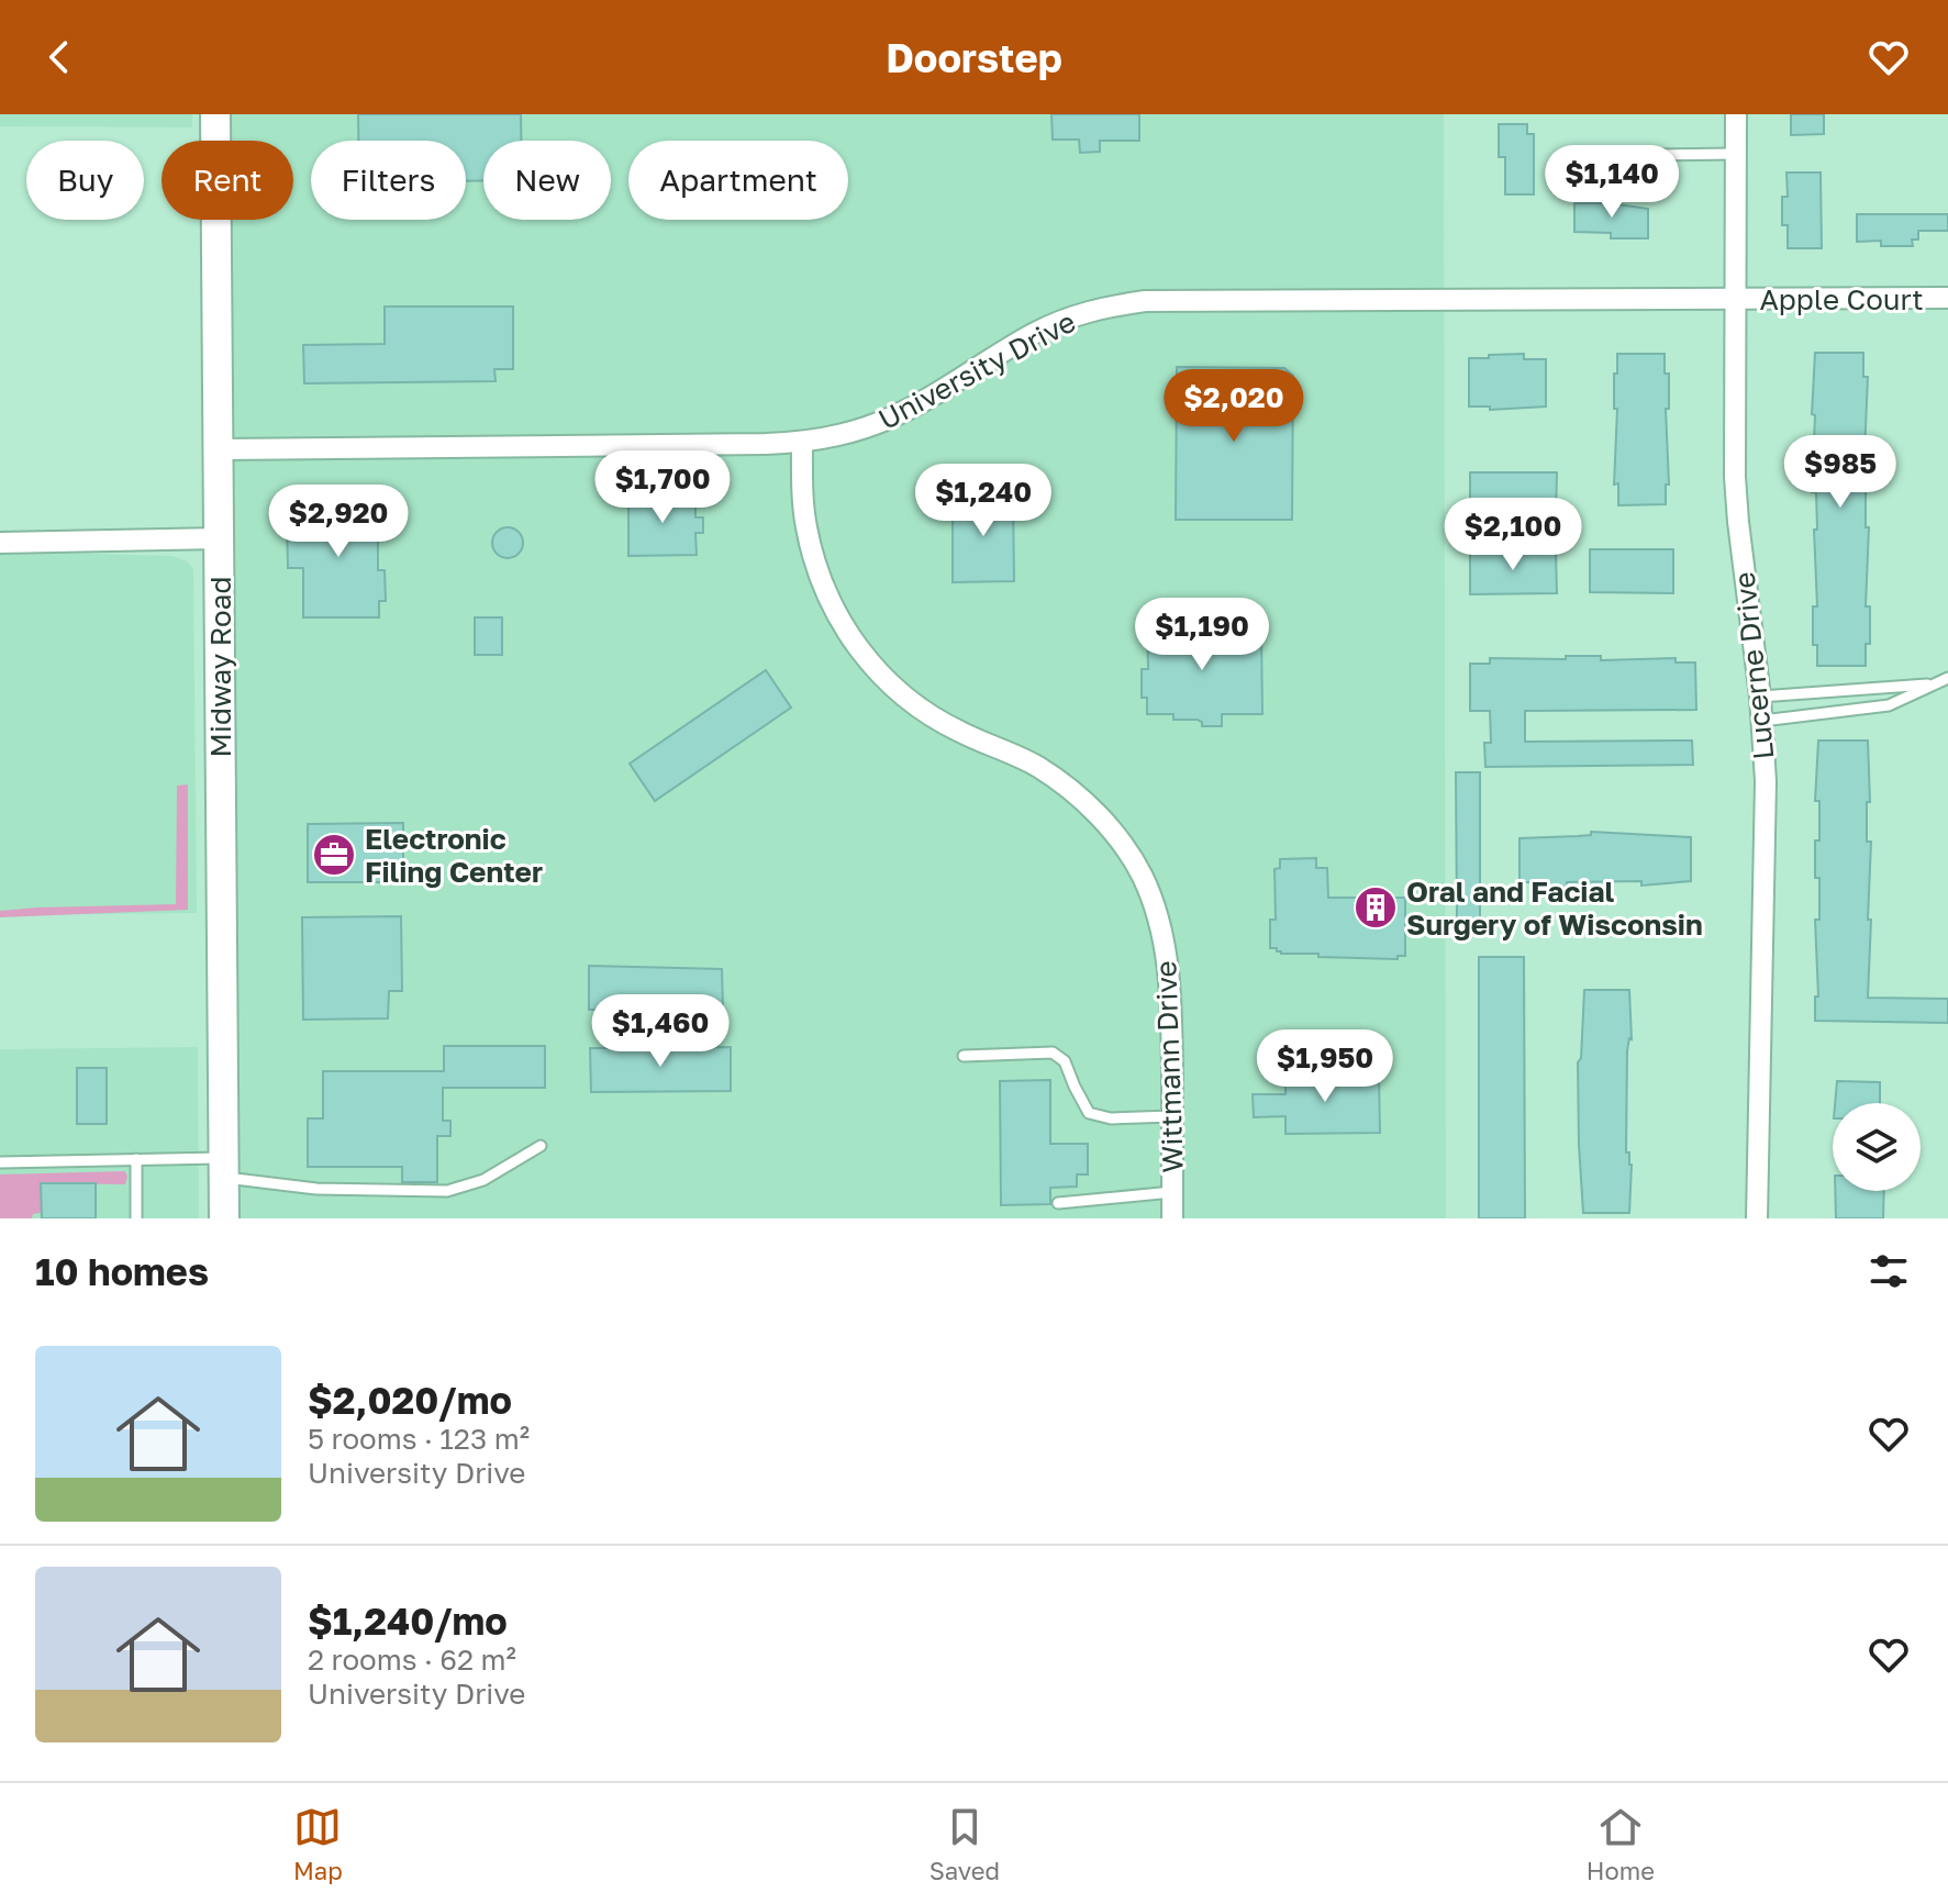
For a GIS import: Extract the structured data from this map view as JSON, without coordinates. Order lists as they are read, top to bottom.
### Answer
{
  "streets": {
    "main road": ["Midway Road"],
    "street": [
      "Apple Court",
      "University Drive",
      "Lucerne Drive",
      "Wittmann Drive"
    ]
  },
  "crossings": [
    ["Apple Court", "University Drive"],
    ["Apple Court", "Lucerne Drive"],
    ["University Drive", "Lucerne Drive"],
    ["University Drive", "Midway Road"],
    ["University Drive", "Wittmann Drive"]
  ],
  "places": {
    "office": ["Electronic Filing Center"],
    "building": ["Oral and Facial Surgery of Wisconsin"]
  },
  "page": {
    "header": "Doorstep",
    "chip": [
      "Buy",
      "Rent",
      "Filters",
      "New",
      "Apartment"
    ],
    "price": [
      "$1,140",
      "$2,020",
      "$985",
      "$1,700",
      "$1,240",
      "$2,920",
      "$2,100",
      "$1,190",
      "$1,460",
      "$1,950"
    ],
    "heading": "10 homes",
    "list": [
      {
        "name": "$2,020/mo",
        "note": "5 rooms · 123 m² · University Drive"
      },
      {
        "name": "$1,240/mo",
        "note": "2 rooms · 62 m² · University Drive"
      }
    ],
    "tabs": ["Map", "Saved", "Home"]
  }
}
